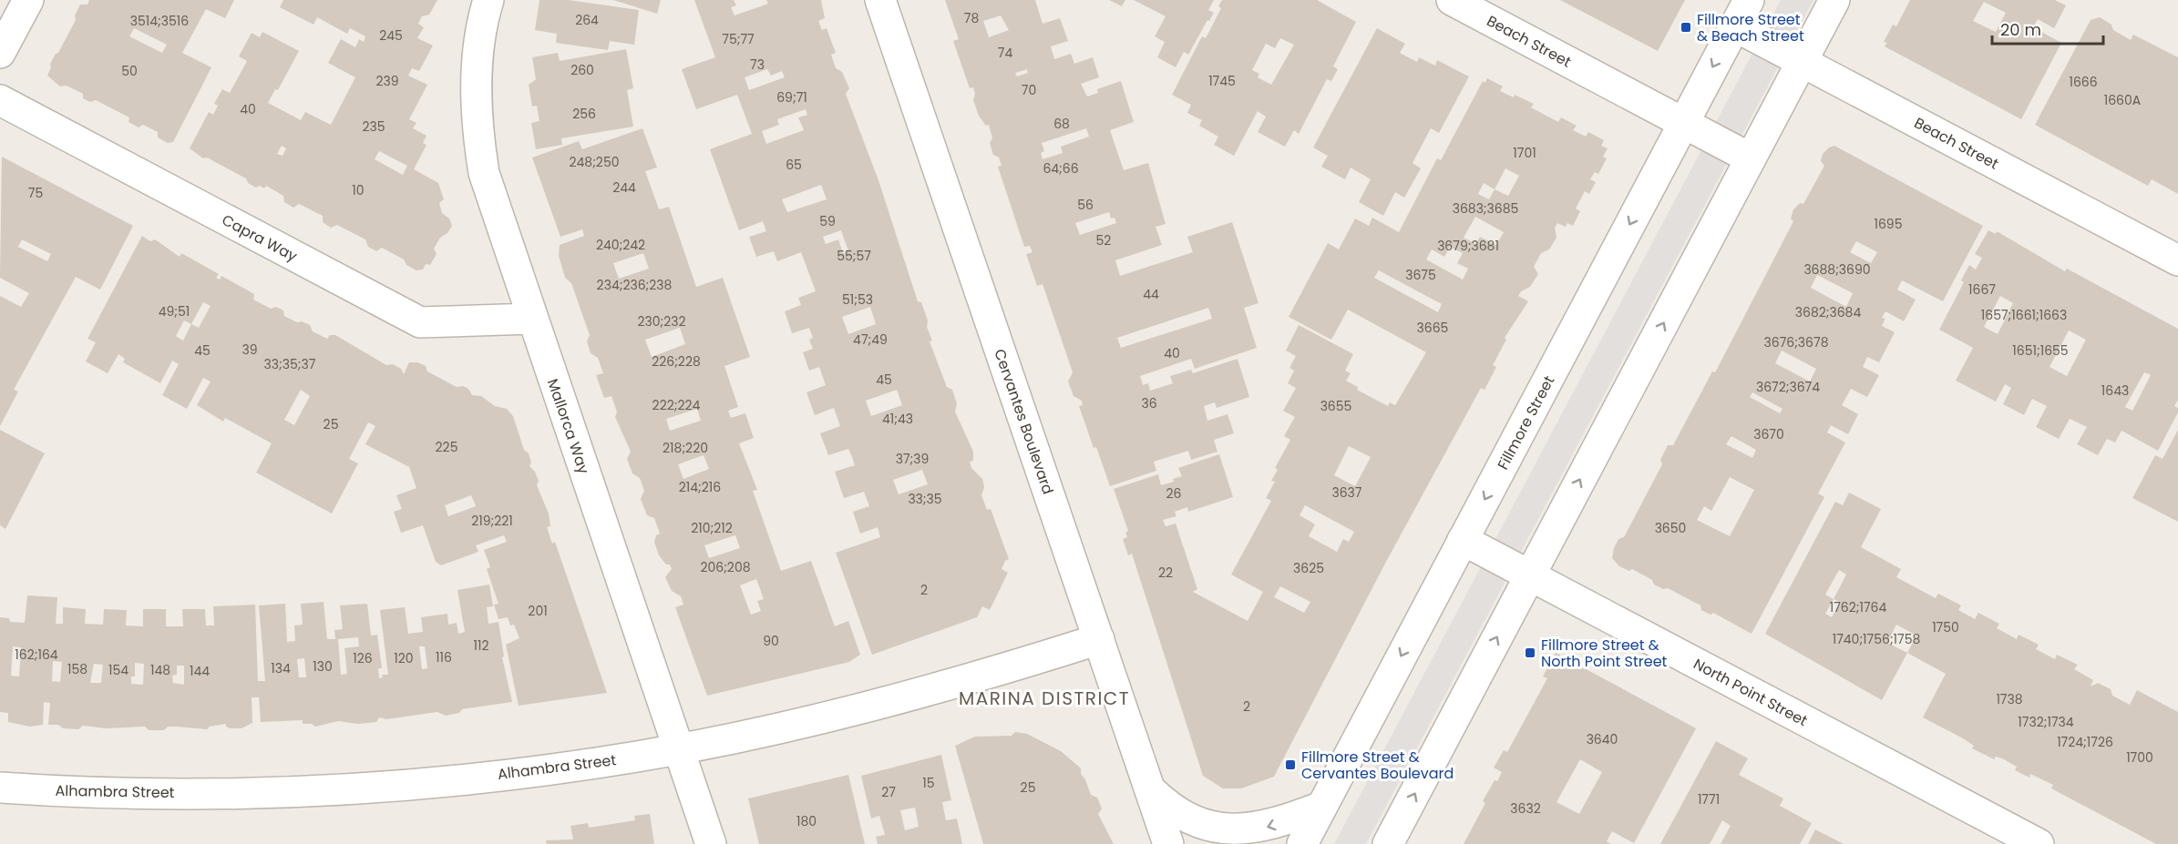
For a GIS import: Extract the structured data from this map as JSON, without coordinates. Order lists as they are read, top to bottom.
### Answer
{
  "streets": {
    "street": [
      "Beach Street",
      "Capra Way",
      "Cervantes Boulevard",
      "Fillmore Street",
      "Mallorca Way",
      "North Point Street",
      "Alhambra Street"
    ]
  },
  "crossings": [
    ["Beach Street", "Fillmore Street"],
    ["Capra Way", "Mallorca Way"],
    ["Cervantes Boulevard", "Alhambra Street"],
    ["Fillmore Street", "North Point Street"],
    ["Mallorca Way", "Alhambra Street"]
  ],
  "districts": ["MARINA DISTRICT"],
  "places": {
    "transit": ["Fillmore Street & Beach Street", "Fillmore Street & North Point Street", "Fillmore Street & Cervantes Boulevard"]
  },
  "house_numbers": [
    "78",
    "264",
    "3514;3516",
    "245",
    "75;77",
    "74",
    "73",
    "260",
    "50",
    "239",
    "1745",
    "1666",
    "70",
    "69;71",
    "1660A",
    "40",
    "256",
    "68",
    "235",
    "1701",
    "248;250",
    "65",
    "64;66",
    "244",
    "10",
    "75",
    "56",
    "3683;3685",
    "59",
    "1695",
    "52",
    "240;242",
    "3679;3681",
    "55;57",
    "3688;3690",
    "3675",
    "234;236;238",
    "1667",
    "44",
    "51;53",
    "49;51",
    "3682;3684",
    "1657;1661;1663",
    "230;232",
    "3665",
    "47;49",
    "3676;3678",
    "39",
    "45",
    "1651;1655",
    "40",
    "226;228",
    "33;35;37",
    "45",
    "3672;3674",
    "1643",
    "36",
    "222;224",
    "3655",
    "41;43",
    "25",
    "3670",
    "225",
    "218;220",
    "37;39",
    "214;216",
    "3637",
    "26",
    "33;35",
    "219;221",
    "210;212",
    "3650",
    "206;208",
    "3625",
    "22",
    "2",
    "1762;1764",
    "201",
    "1750",
    "1740;1756;1758",
    "90",
    "112",
    "162;164",
    "116",
    "126",
    "120",
    "130",
    "134",
    "158",
    "154",
    "148",
    "144",
    "1738",
    "2",
    "1732;1734",
    "3640",
    "1724;1726",
    "1700",
    "15",
    "25",
    "27",
    "1771",
    "3632",
    "180"
  ],
  "scale_bar": "20 m"
}
